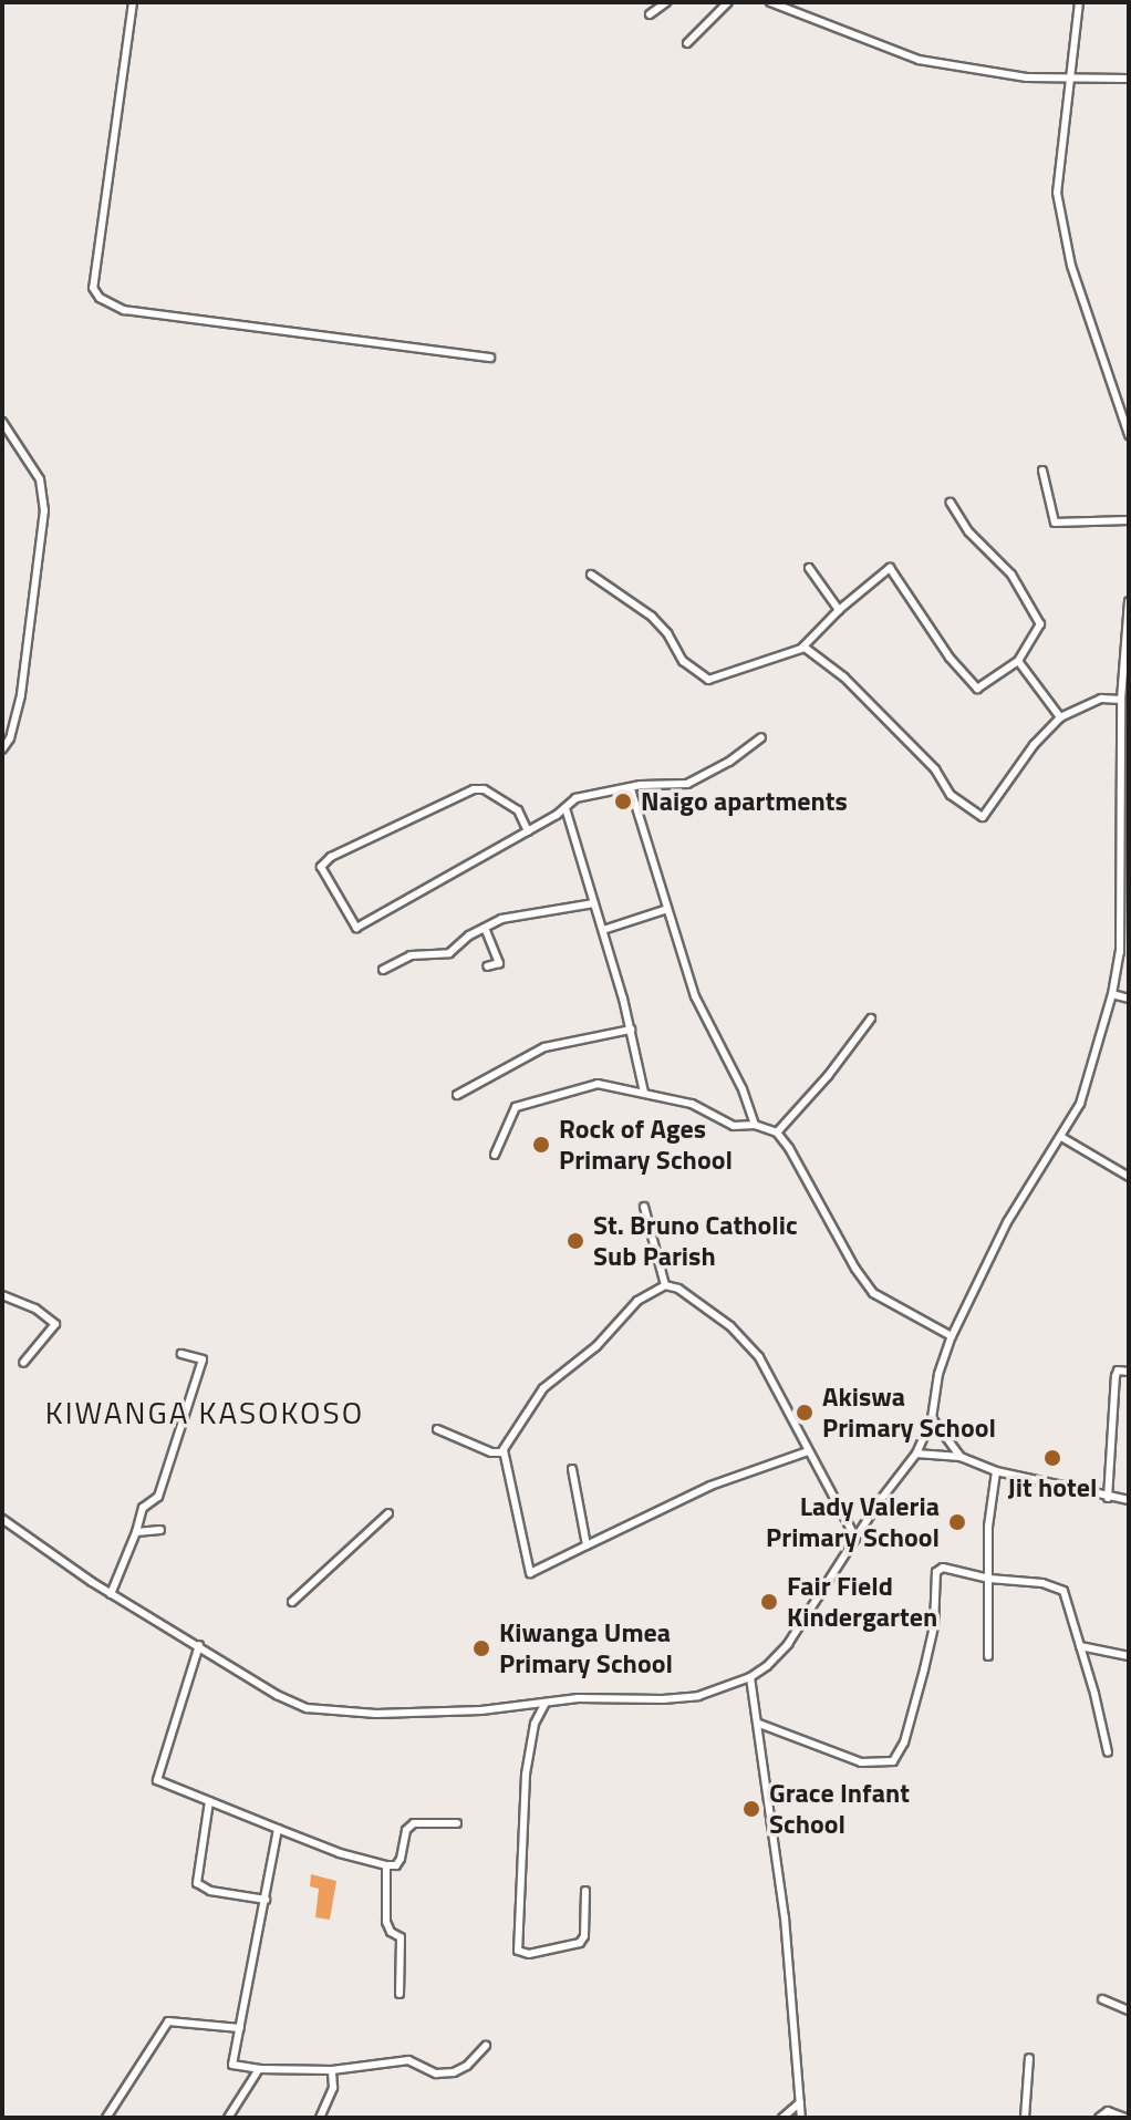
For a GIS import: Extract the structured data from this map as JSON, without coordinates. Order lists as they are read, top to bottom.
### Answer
{
  "districts": ["KIWANGA KASOKOSO"],
  "places": [
    "Naigo apartments",
    "Rock of Ages Primary School",
    "St. Bruno Catholic Sub Parish",
    "Akiswa Primary School",
    "Jit hotel",
    "Lady Valeria Primary School",
    "Fair Field Kindergarten",
    "Kiwanga Umea Primary School",
    "Grace Infant School"
  ]
}
